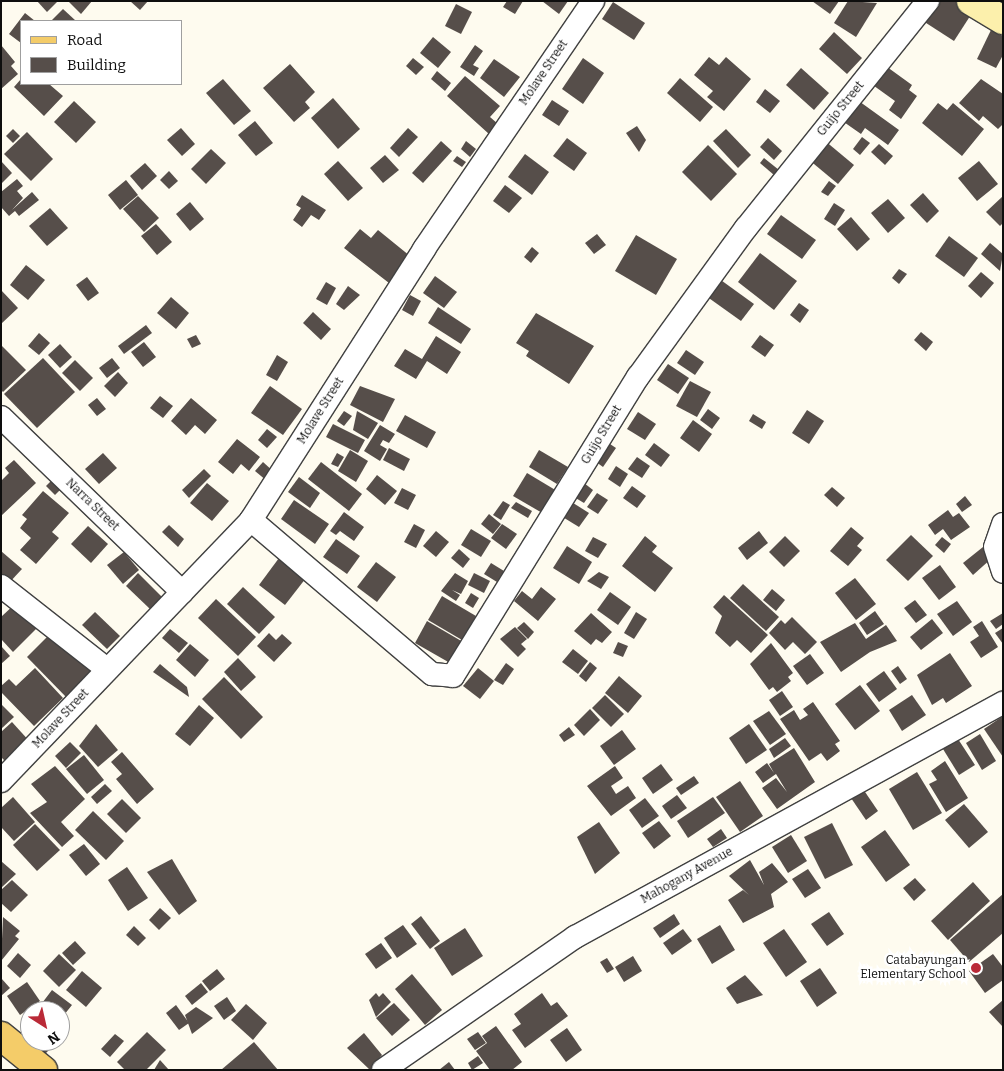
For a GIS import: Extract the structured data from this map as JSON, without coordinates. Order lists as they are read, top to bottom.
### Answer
{
  "streets": {
    "street": [
      "Molave Street",
      "Guijo Street",
      "Narra Street",
      "Mahogany Avenue"
    ]
  },
  "crossings": [
    ["Molave Street", "Guijo Street"],
    ["Molave Street", "Narra Street"]
  ],
  "places": ["Catabayungan Elementary School"],
  "legend": ["Road", "Building"],
  "north": "bottom right"
}
